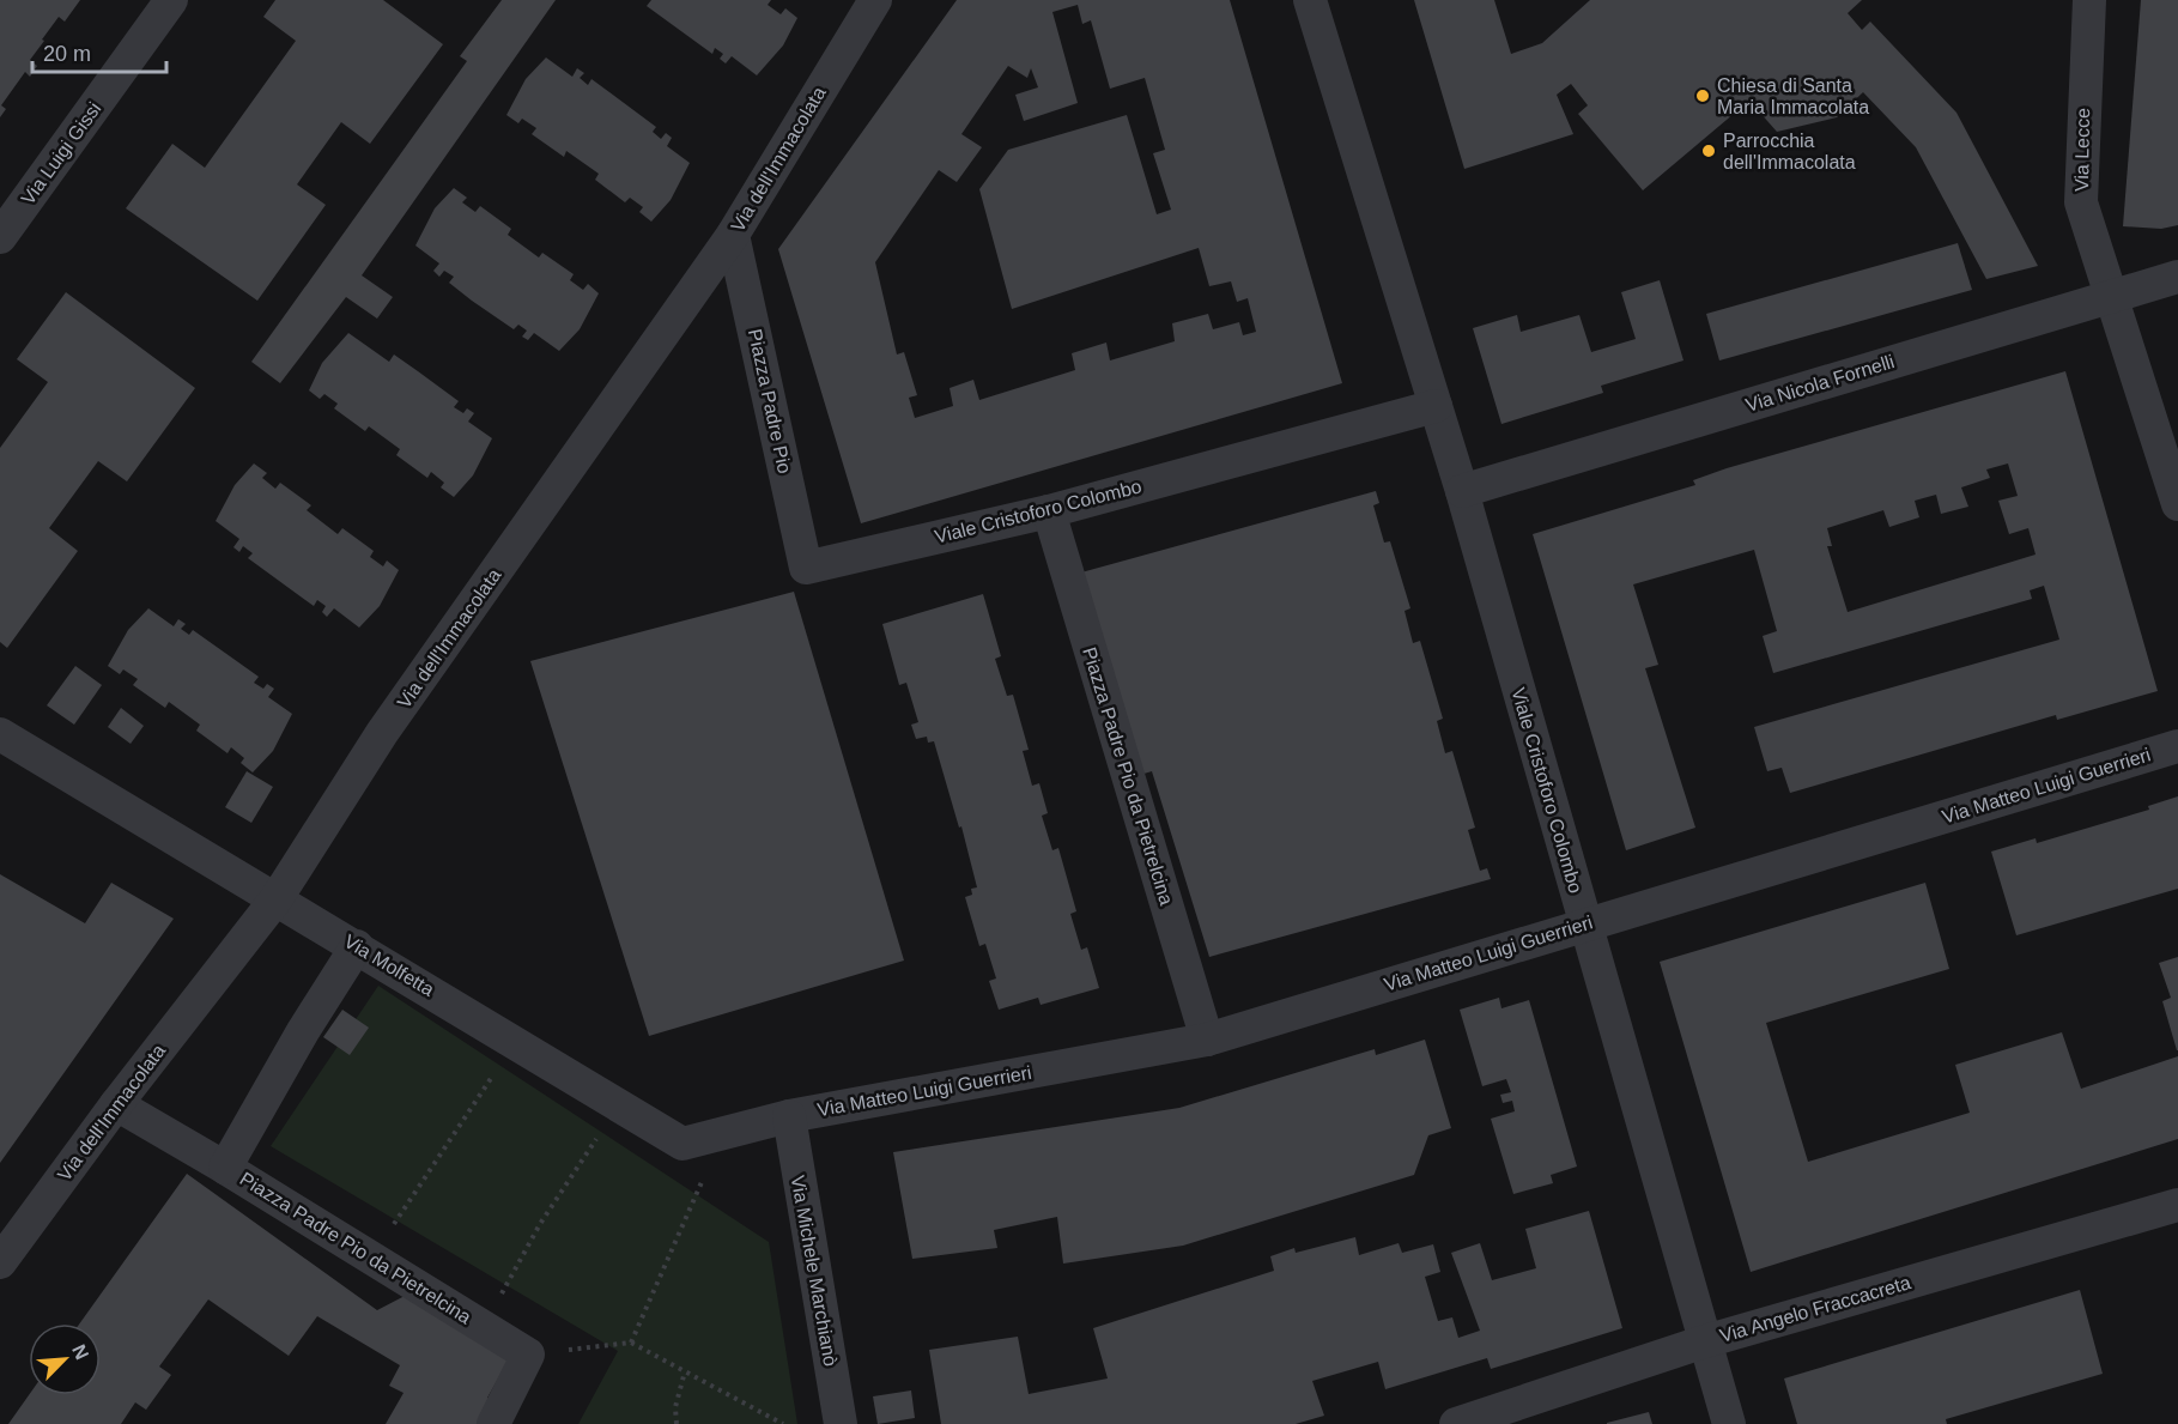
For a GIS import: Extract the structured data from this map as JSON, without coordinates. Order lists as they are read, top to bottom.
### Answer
{
  "streets": {
    "street": [
      "Via Lecce",
      "Via Luigi Gissi",
      "Via dell'Immacolata",
      "Via Nicola Fornelli",
      "Piazza Padre Pio",
      "Viale Cristoforo Colombo",
      "Piazza Padre Pio da Pietrelcina",
      "Via Matteo Luigi Guerrieri",
      "Via Molfetta",
      "Via Michele Marchianò",
      "Via Angelo Fraccacreta"
    ]
  },
  "crossings": [
    ["Via Lecce", "Via Nicola Fornelli"],
    ["Via dell'Immacolata", "Piazza Padre Pio"],
    ["Via dell'Immacolata", "Piazza Padre Pio da Pietrelcina"],
    ["Via dell'Immacolata", "Via Molfetta"],
    ["Via Nicola Fornelli", "Viale Cristoforo Colombo"],
    ["Piazza Padre Pio", "Viale Cristoforo Colombo"],
    ["Viale Cristoforo Colombo", "Piazza Padre Pio da Pietrelcina"],
    ["Viale Cristoforo Colombo", "Via Matteo Luigi Guerrieri"],
    ["Viale Cristoforo Colombo", "Via Angelo Fraccacreta"],
    ["Piazza Padre Pio da Pietrelcina", "Via Matteo Luigi Guerrieri"],
    ["Via Matteo Luigi Guerrieri", "Via Molfetta"],
    ["Via Matteo Luigi Guerrieri", "Via Michele Marchianò"],
    ["Via Molfetta", "Via Michele Marchianò"]
  ],
  "places": ["Chiesa di Santa Maria Immacolata", "Parrocchia dell'Immacolata"],
  "scale_bar": "20 m",
  "north": "top right"
}
